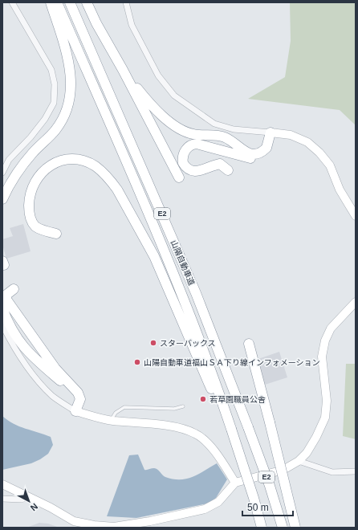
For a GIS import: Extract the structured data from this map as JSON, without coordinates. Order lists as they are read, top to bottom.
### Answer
{
  "streets": {
    "highway": ["E2", "山陽自動車道"]
  },
  "places": ["スターバックス", "山陽自動車道福山ＳＡ下り線インフォメーション", "若草園職員公舎"],
  "scale_bar": "50 m",
  "north": "bottom right"
}
